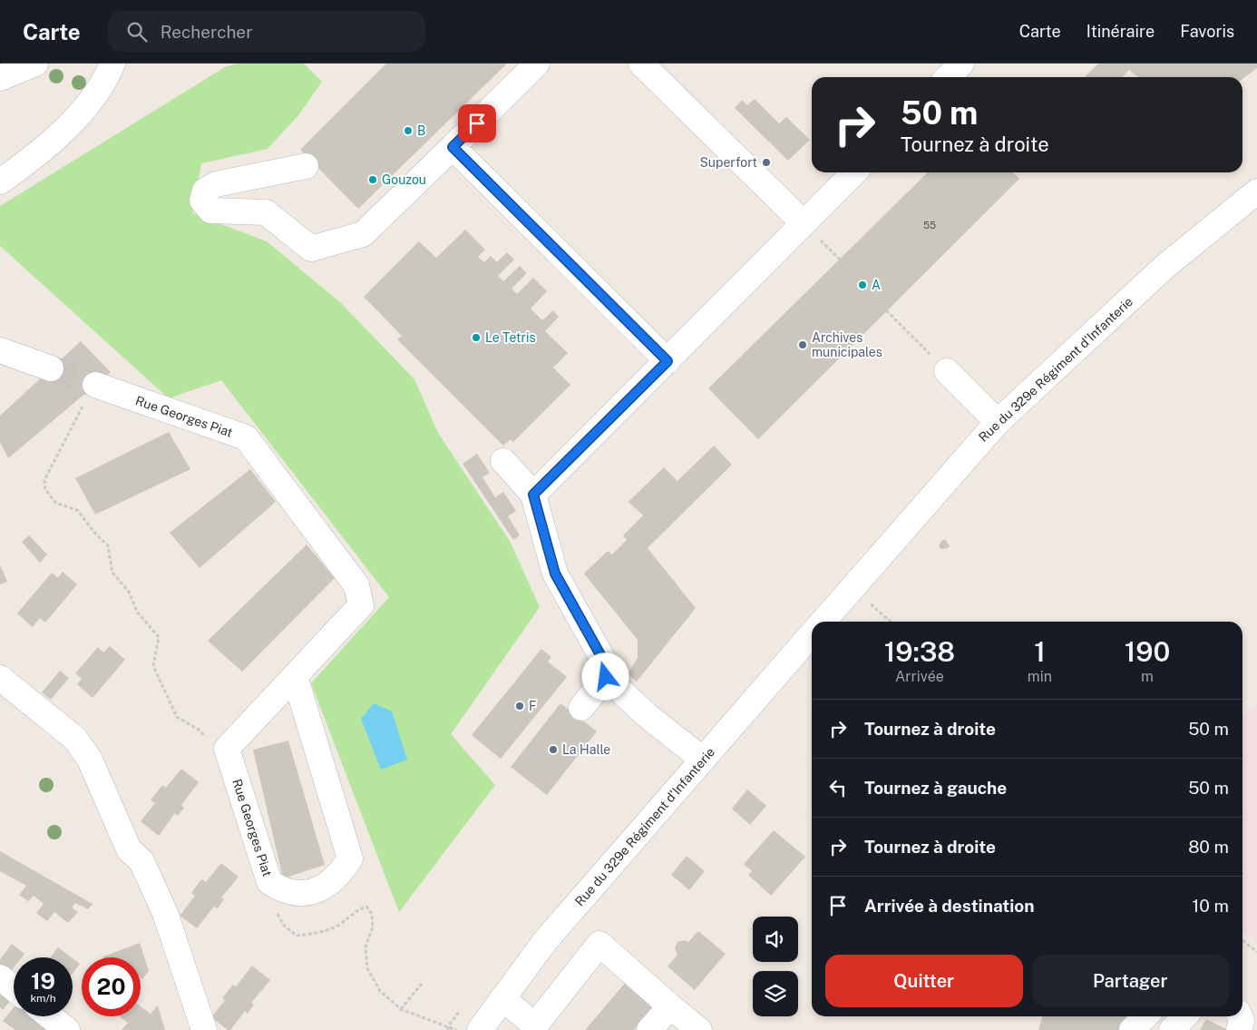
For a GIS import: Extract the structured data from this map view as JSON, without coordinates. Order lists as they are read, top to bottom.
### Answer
{
  "streets": {
    "street": ["Rue du 329e Régiment d'Infanterie", "Rue Georges Piat"]
  },
  "places": [
    "B",
    "Superfort",
    "Gouzou",
    "A",
    "Le Tetris",
    "Archives municipales",
    "F",
    "La Halle"
  ],
  "house_numbers": ["55"],
  "page": {
    "header": "Carte",
    "search": "Rechercher",
    "nav": ["Carte", "Itinéraire", "Favoris"],
    "turn": ["50 m", "Tournez à droite"],
    "eta": [
      "19:38",
      "Arrivée",
      "1",
      "min",
      "190",
      "m"
    ],
    "list": [
      {
        "name": "Tournez à droite",
        "value": "50 m"
      },
      {
        "name": "Tournez à gauche",
        "value": "50 m"
      },
      {
        "name": "Tournez à droite",
        "value": "80 m"
      },
      {
        "name": "Arrivée à destination",
        "value": "10 m"
      }
    ],
    "buttons": ["Quitter", "Partager"],
    "speed": "19 km/h",
    "limit": "20"
  }
}
